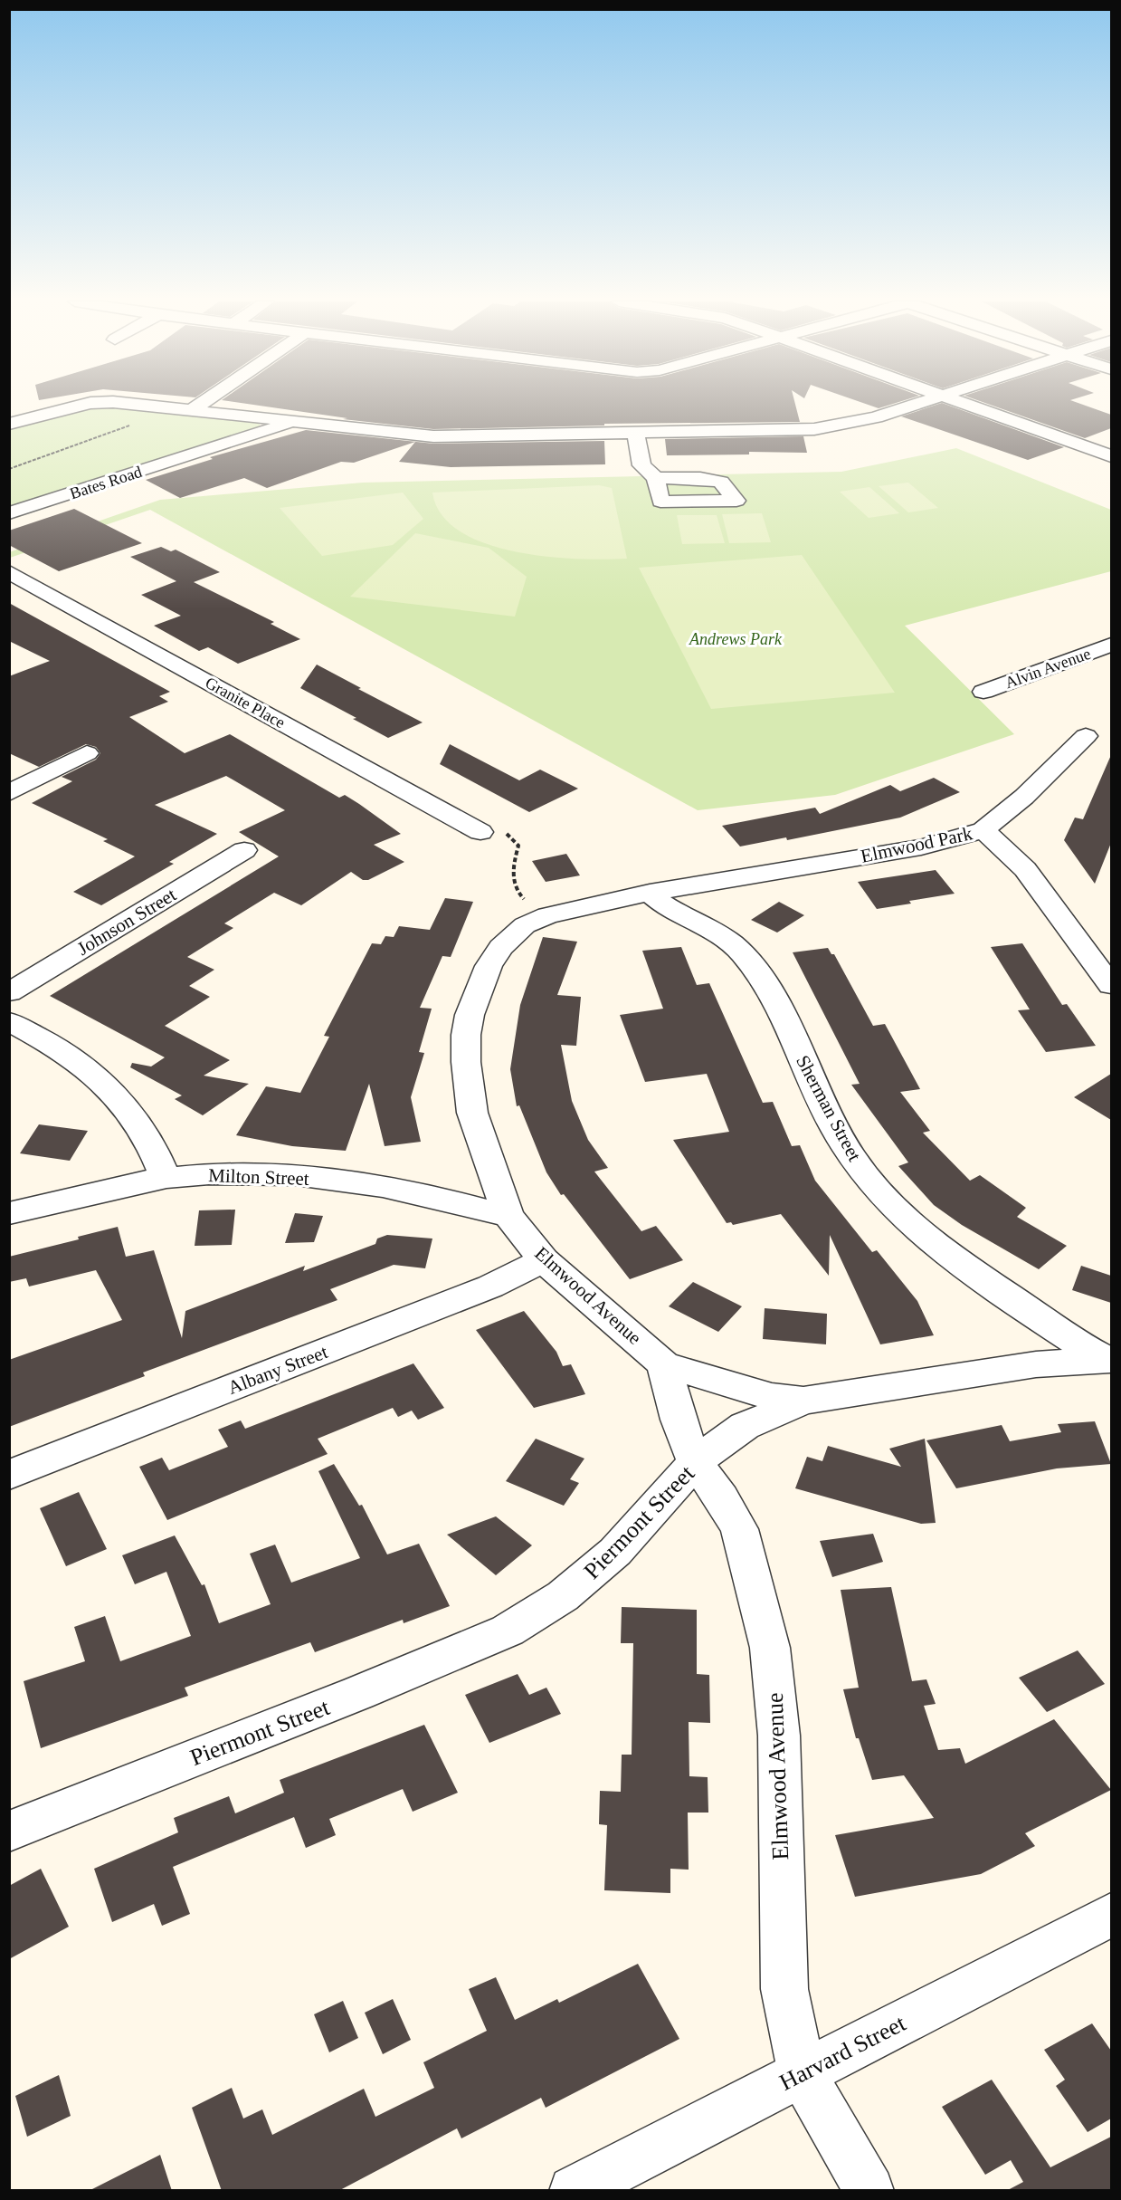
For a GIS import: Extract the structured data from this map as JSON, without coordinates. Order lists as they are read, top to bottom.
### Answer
{
  "streets": {
    "street": [
      "Bates Road",
      "Alvin Avenue",
      "Granite Place",
      "Elmwood Park",
      "Johnson Street",
      "Sherman Street",
      "Milton Street",
      "Elmwood Avenue",
      "Albany Street",
      "Piermont Street",
      "Harvard Street"
    ]
  },
  "crossings": [
    ["Elmwood Park", "Sherman Street"],
    ["Elmwood Park", "Elmwood Avenue"],
    ["Sherman Street", "Elmwood Avenue"],
    ["Sherman Street", "Piermont Street"],
    ["Milton Street", "Elmwood Avenue"],
    ["Elmwood Avenue", "Albany Street"],
    ["Elmwood Avenue", "Piermont Street"],
    ["Elmwood Avenue", "Harvard Street"]
  ],
  "parks": ["Andrews Park"]
}
